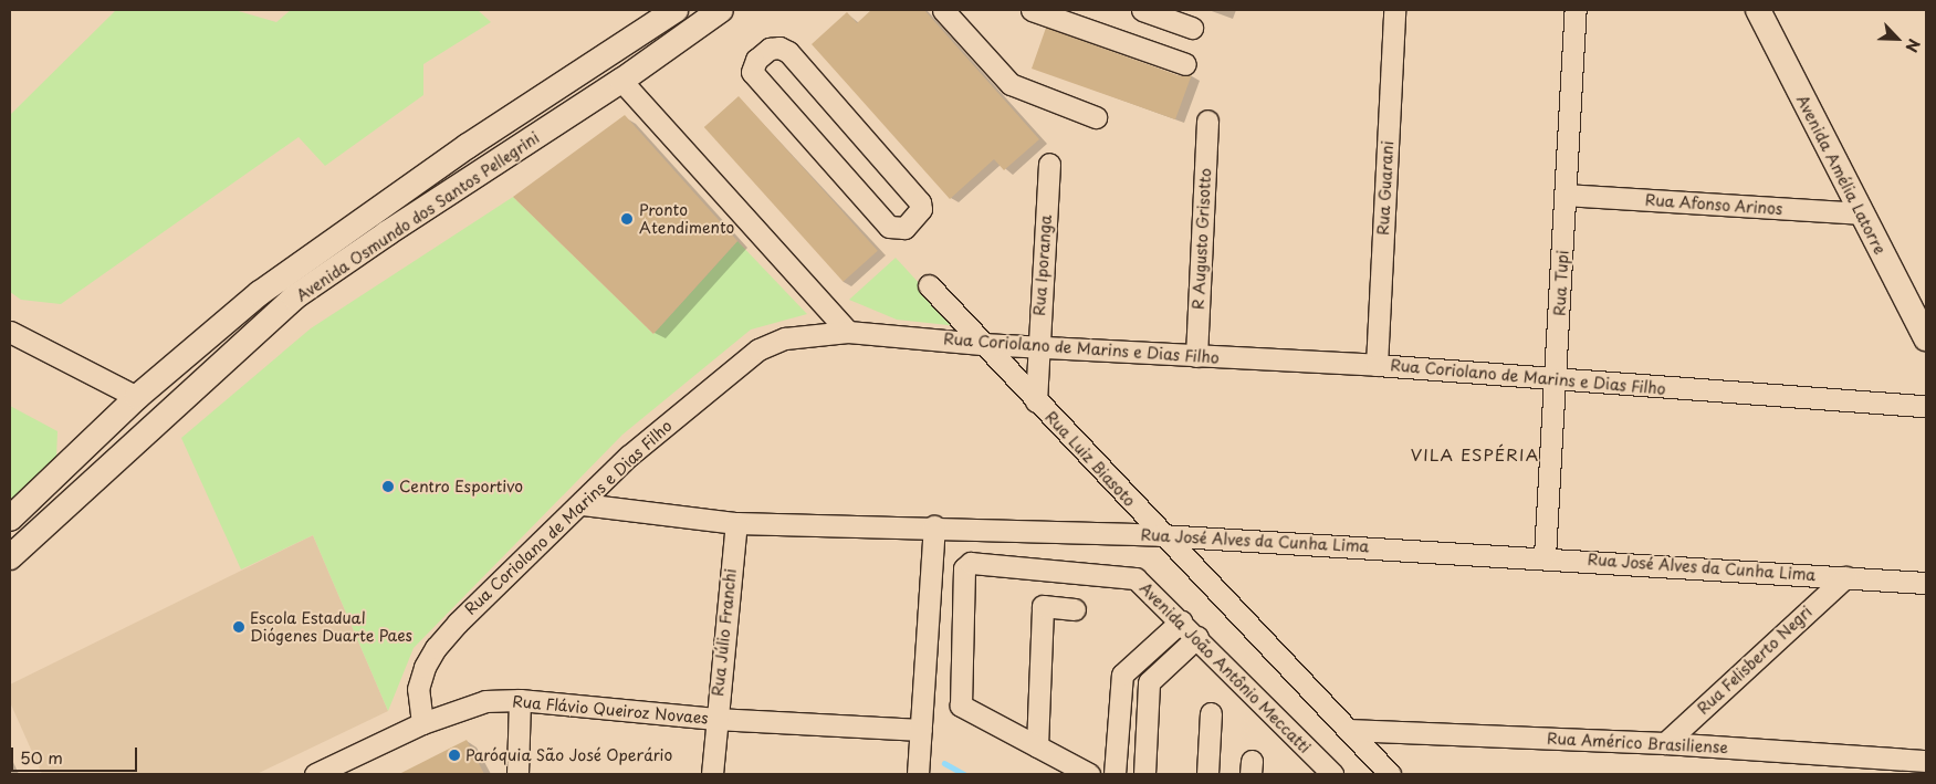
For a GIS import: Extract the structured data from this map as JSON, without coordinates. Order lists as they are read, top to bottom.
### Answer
{
  "streets": {
    "main road": ["Avenida Amélia Latorre", "Avenida Osmundo dos Santos Pellegrini"],
    "street": [
      "Rua Guarani",
      "Rua Afonso Arinos",
      "R Augusto Grisotto",
      "Rua Iporanga",
      "Rua Tupi",
      "Rua Coriolano de Marins e Dias Filho",
      "Rua Luiz Biasoto",
      "Rua José Alves da Cunha Lima",
      "Rua Júlio Franchi",
      "Rua Felisberto Negri",
      "Avenida João Antônio Meccatti",
      "Rua Flávio Queiroz Novaes",
      "Rua Américo Brasiliense"
    ]
  },
  "crossings": [
    ["Avenida Amélia Latorre", "Rua Afonso Arinos"],
    ["Rua Guarani", "Rua Coriolano de Marins e Dias Filho"],
    ["Rua Afonso Arinos", "Rua Tupi"],
    ["R Augusto Grisotto", "Rua Coriolano de Marins e Dias Filho"],
    ["Rua Iporanga", "Rua Coriolano de Marins e Dias Filho"],
    ["Rua Iporanga", "Rua Luiz Biasoto"],
    ["Rua Tupi", "Rua Coriolano de Marins e Dias Filho"],
    ["Rua Tupi", "Rua José Alves da Cunha Lima"],
    ["Rua Coriolano de Marins e Dias Filho", "Rua Luiz Biasoto"],
    ["Rua Coriolano de Marins e Dias Filho", "Rua José Alves da Cunha Lima"],
    ["Rua Coriolano de Marins e Dias Filho", "Rua Flávio Queiroz Novaes"],
    ["Rua Luiz Biasoto", "Rua José Alves da Cunha Lima"],
    ["Rua Luiz Biasoto", "Rua Américo Brasiliense"],
    ["Rua José Alves da Cunha Lima", "Rua Júlio Franchi"],
    ["Rua José Alves da Cunha Lima", "Rua Felisberto Negri"],
    ["Rua Júlio Franchi", "Rua Flávio Queiroz Novaes"],
    ["Rua Felisberto Negri", "Rua Américo Brasiliense"]
  ],
  "districts": ["VILA ESPÉRIA"],
  "places": [
    "Pronto Atendimento",
    "Centro Esportivo",
    "Escola Estadual Diógenes Duarte Paes",
    "Paróquia São José Operário"
  ],
  "scale_bar": "50 m",
  "north": "bottom right"
}
